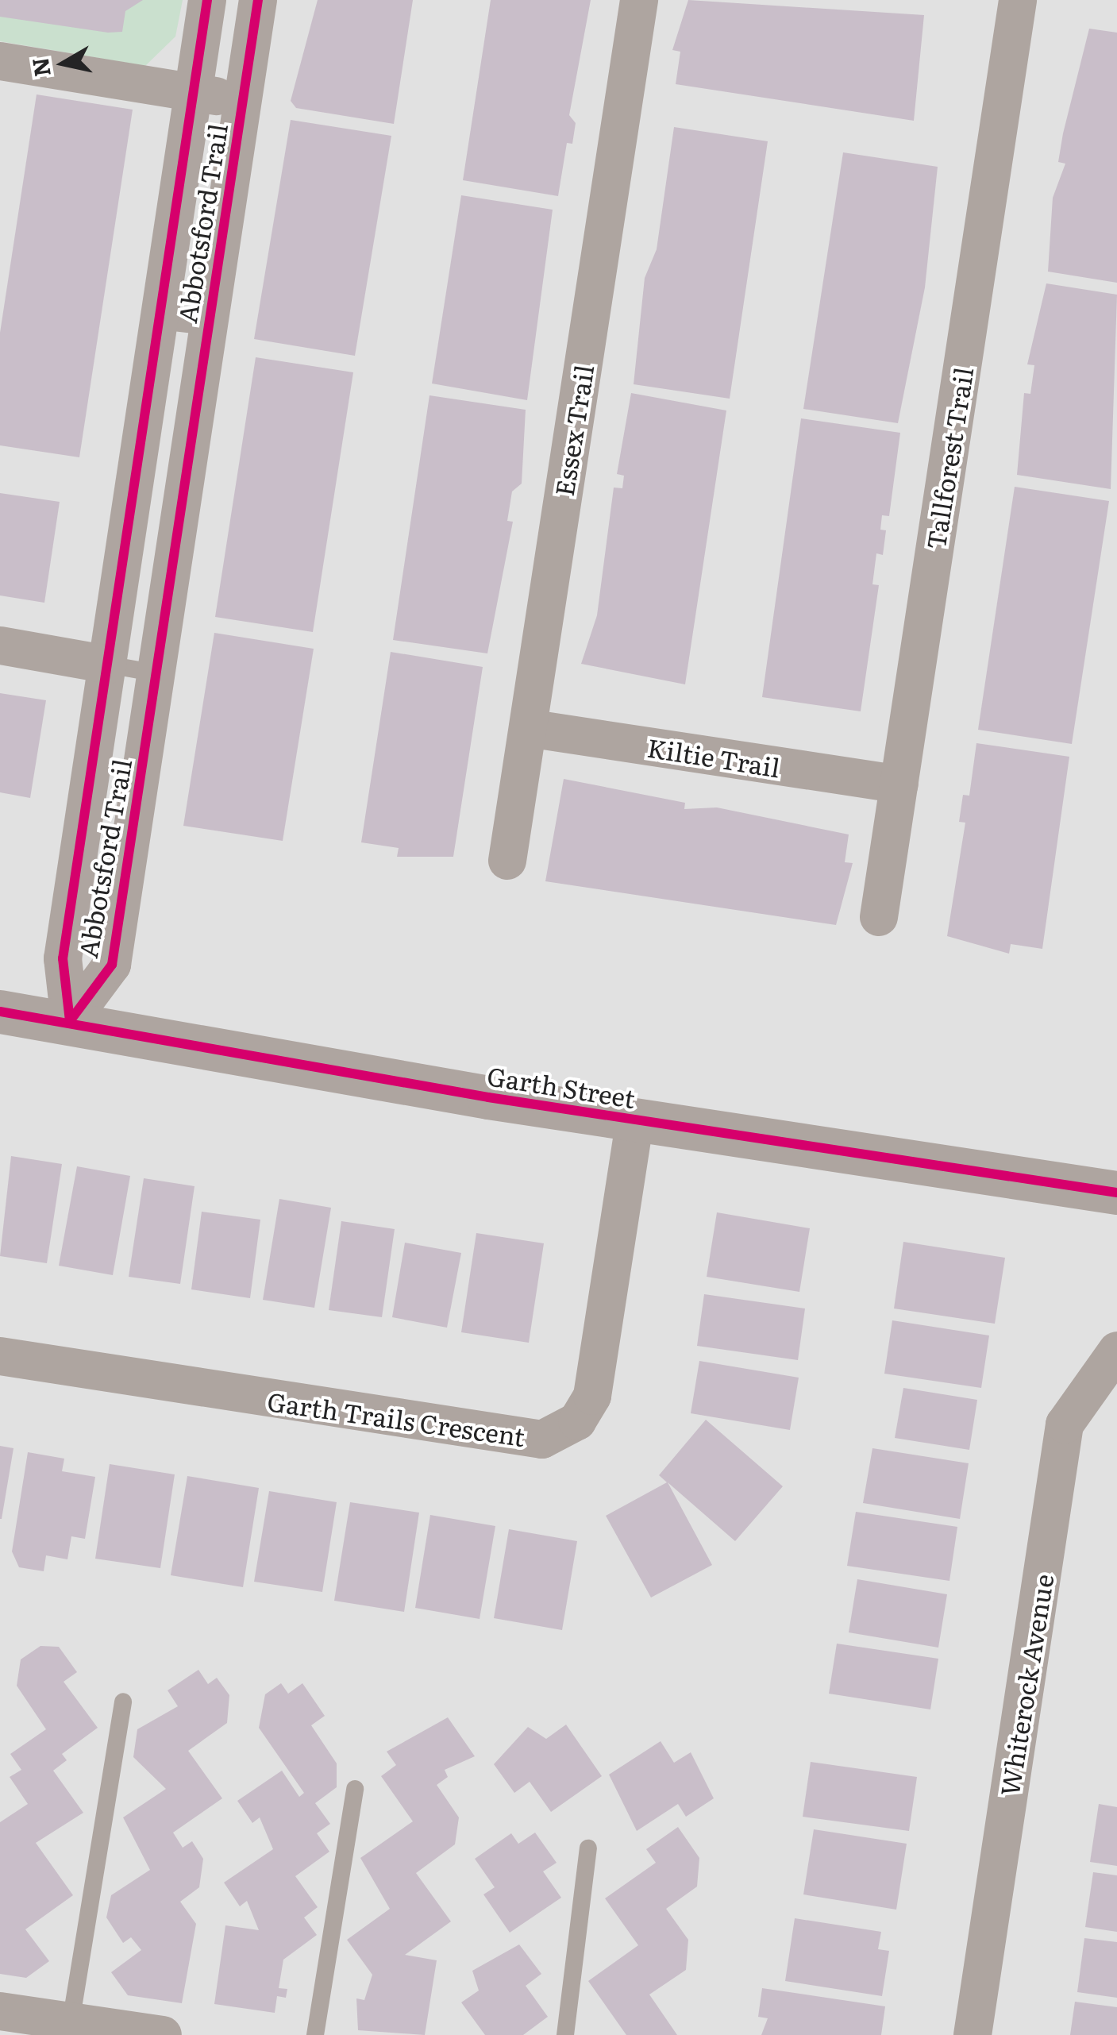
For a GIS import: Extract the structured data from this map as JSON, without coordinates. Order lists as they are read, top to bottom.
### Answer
{
  "streets": {
    "street": [
      "Abbotsford Trail",
      "Essex Trail",
      "Tallforest Trail",
      "Kiltie Trail",
      "Garth Street",
      "Garth Trails Crescent",
      "Whiterock Avenue"
    ]
  },
  "crossings": [
    ["Abbotsford Trail", "Garth Street"],
    ["Essex Trail", "Kiltie Trail"],
    ["Tallforest Trail", "Kiltie Trail"],
    ["Garth Street", "Garth Trails Crescent"]
  ],
  "north": "left"
}
